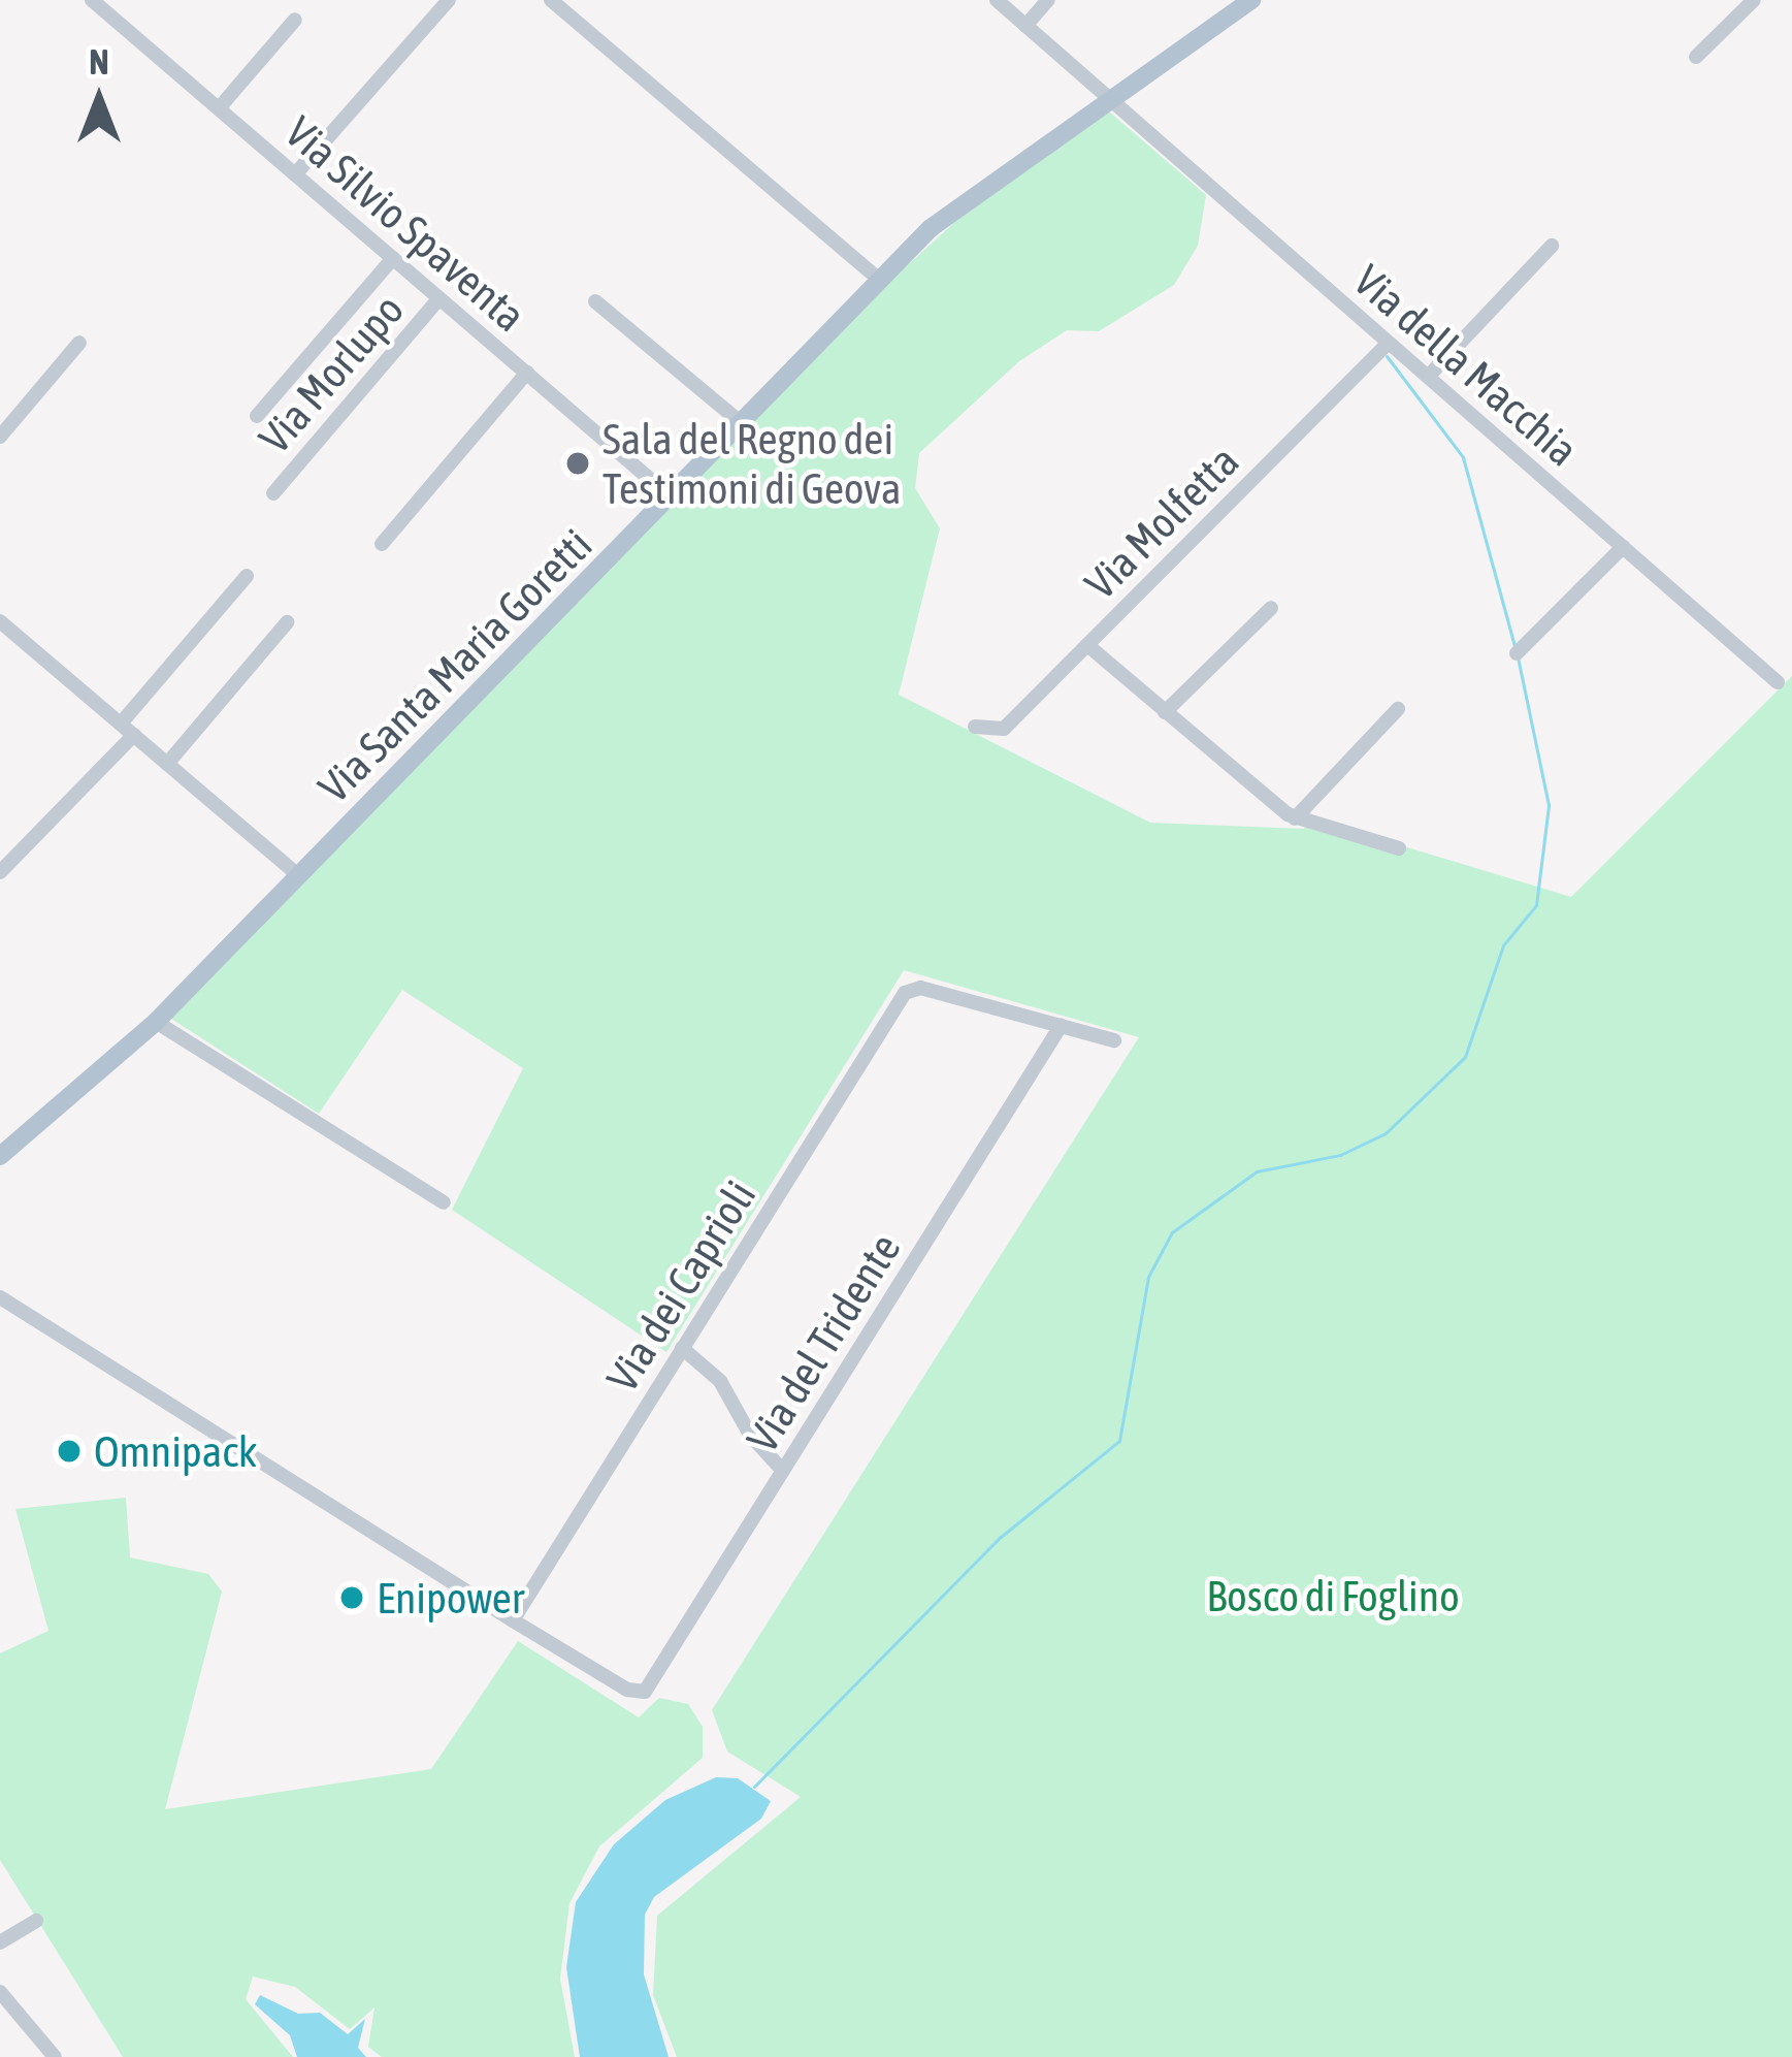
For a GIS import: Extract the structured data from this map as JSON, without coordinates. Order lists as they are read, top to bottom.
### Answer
{
  "streets": {
    "main road": ["Via Santa Maria Goretti"],
    "street": [
      "Via Silvio Spaventa",
      "Via della Macchia",
      "Via Morlupo",
      "Via Molfetta",
      "Via dei Caprioli",
      "Via del Tridente"
    ]
  },
  "crossings": [
    ["Via Silvio Spaventa", "Via Morlupo"],
    ["Via Silvio Spaventa", "Via Santa Maria Goretti"],
    ["Via della Macchia", "Via Molfetta"],
    ["Via della Macchia", "Via Santa Maria Goretti"],
    ["Via dei Caprioli", "Via del Tridente"]
  ],
  "parks": ["Bosco di Foglino"],
  "places": ["Sala del Regno dei Testimoni di Geova", "Omnipack", "Enipower"],
  "north": "top"
}
